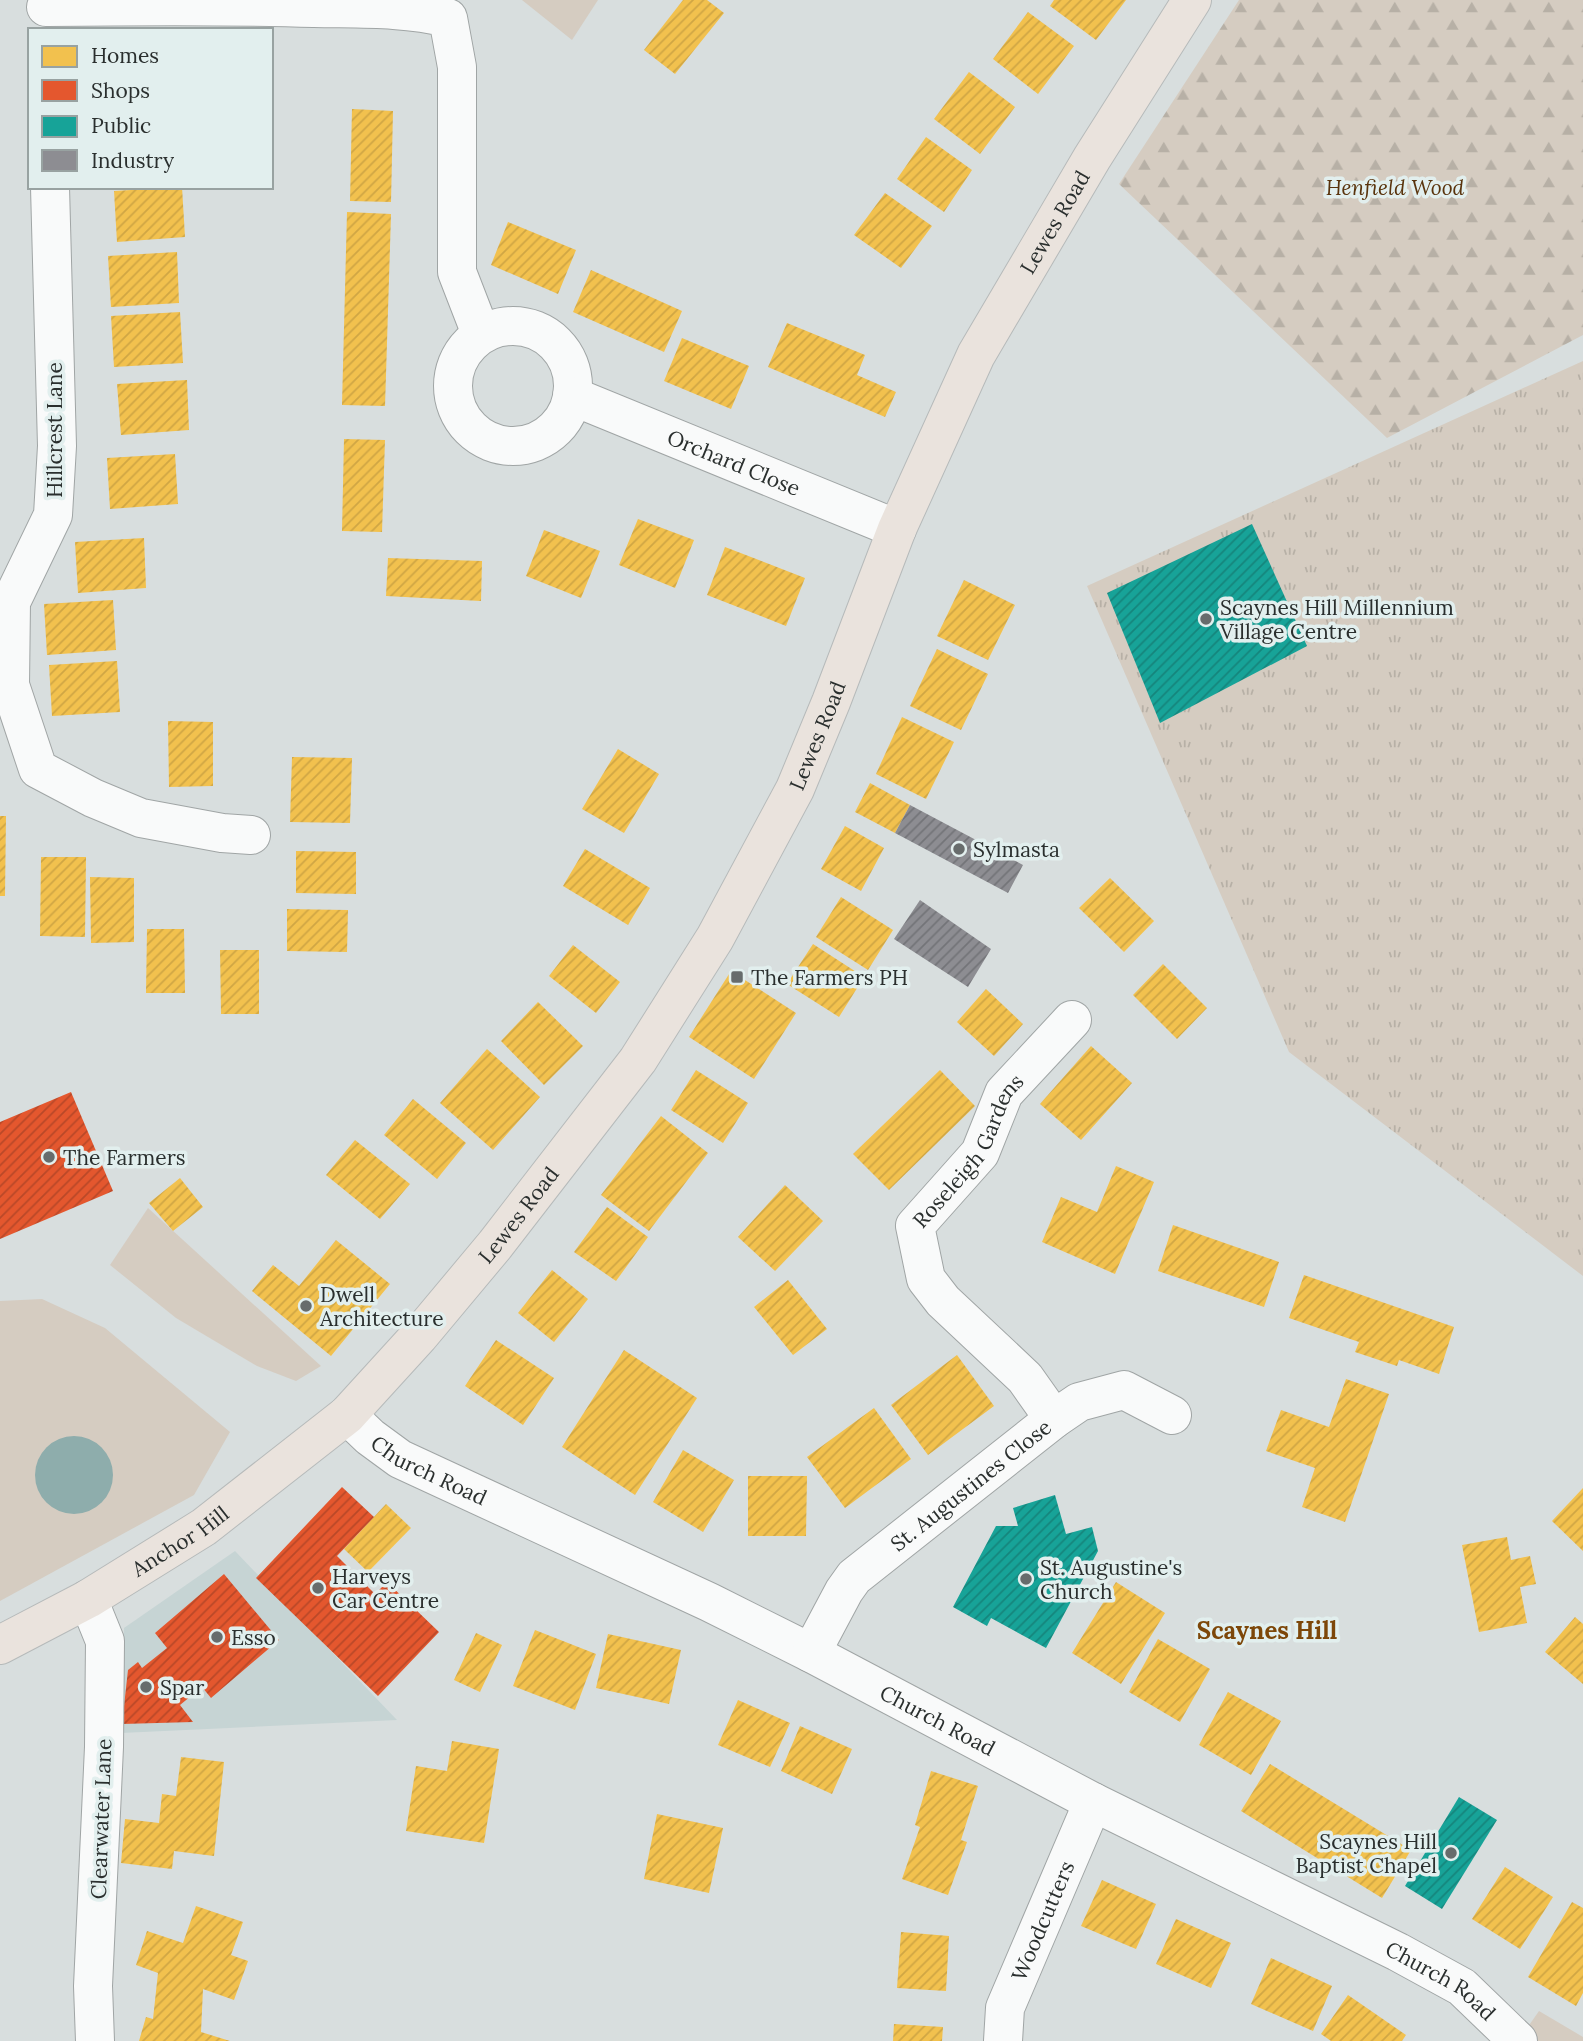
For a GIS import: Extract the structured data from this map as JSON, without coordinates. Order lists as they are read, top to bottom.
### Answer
{
  "streets": {
    "highway": ["Lewes Road", "Anchor Hill"],
    "street": [
      "Hillcrest Lane",
      "Orchard Close",
      "Roseleigh Gardens",
      "Church Road",
      "St. Augustines Close",
      "Clearwater Lane",
      "Woodcutters"
    ]
  },
  "crossings": [
    ["Lewes Road", "Orchard Close"],
    ["Lewes Road", "Church Road"],
    ["Lewes Road", "Anchor Hill"],
    ["Roseleigh Gardens", "St. Augustines Close"],
    ["Church Road", "St. Augustines Close"],
    ["Church Road", "Anchor Hill"],
    ["Church Road", "Woodcutters"],
    ["Anchor Hill", "Clearwater Lane"]
  ],
  "districts": ["Scaynes Hill"],
  "parks": ["Henfield Wood"],
  "places": {
    "other": [
      "Scaynes Hill Millennium Village Centre",
      "Sylmasta",
      "The Farmers",
      "Dwell Architecture",
      "St. Augustine's Church",
      "Harveys Car Centre",
      "Esso",
      "Spar",
      "Scaynes Hill Baptist Chapel"
    ],
    "transit": ["The Farmers PH"]
  },
  "legend": [
    "Homes",
    "Shops",
    "Public",
    "Industry"
  ]
}
